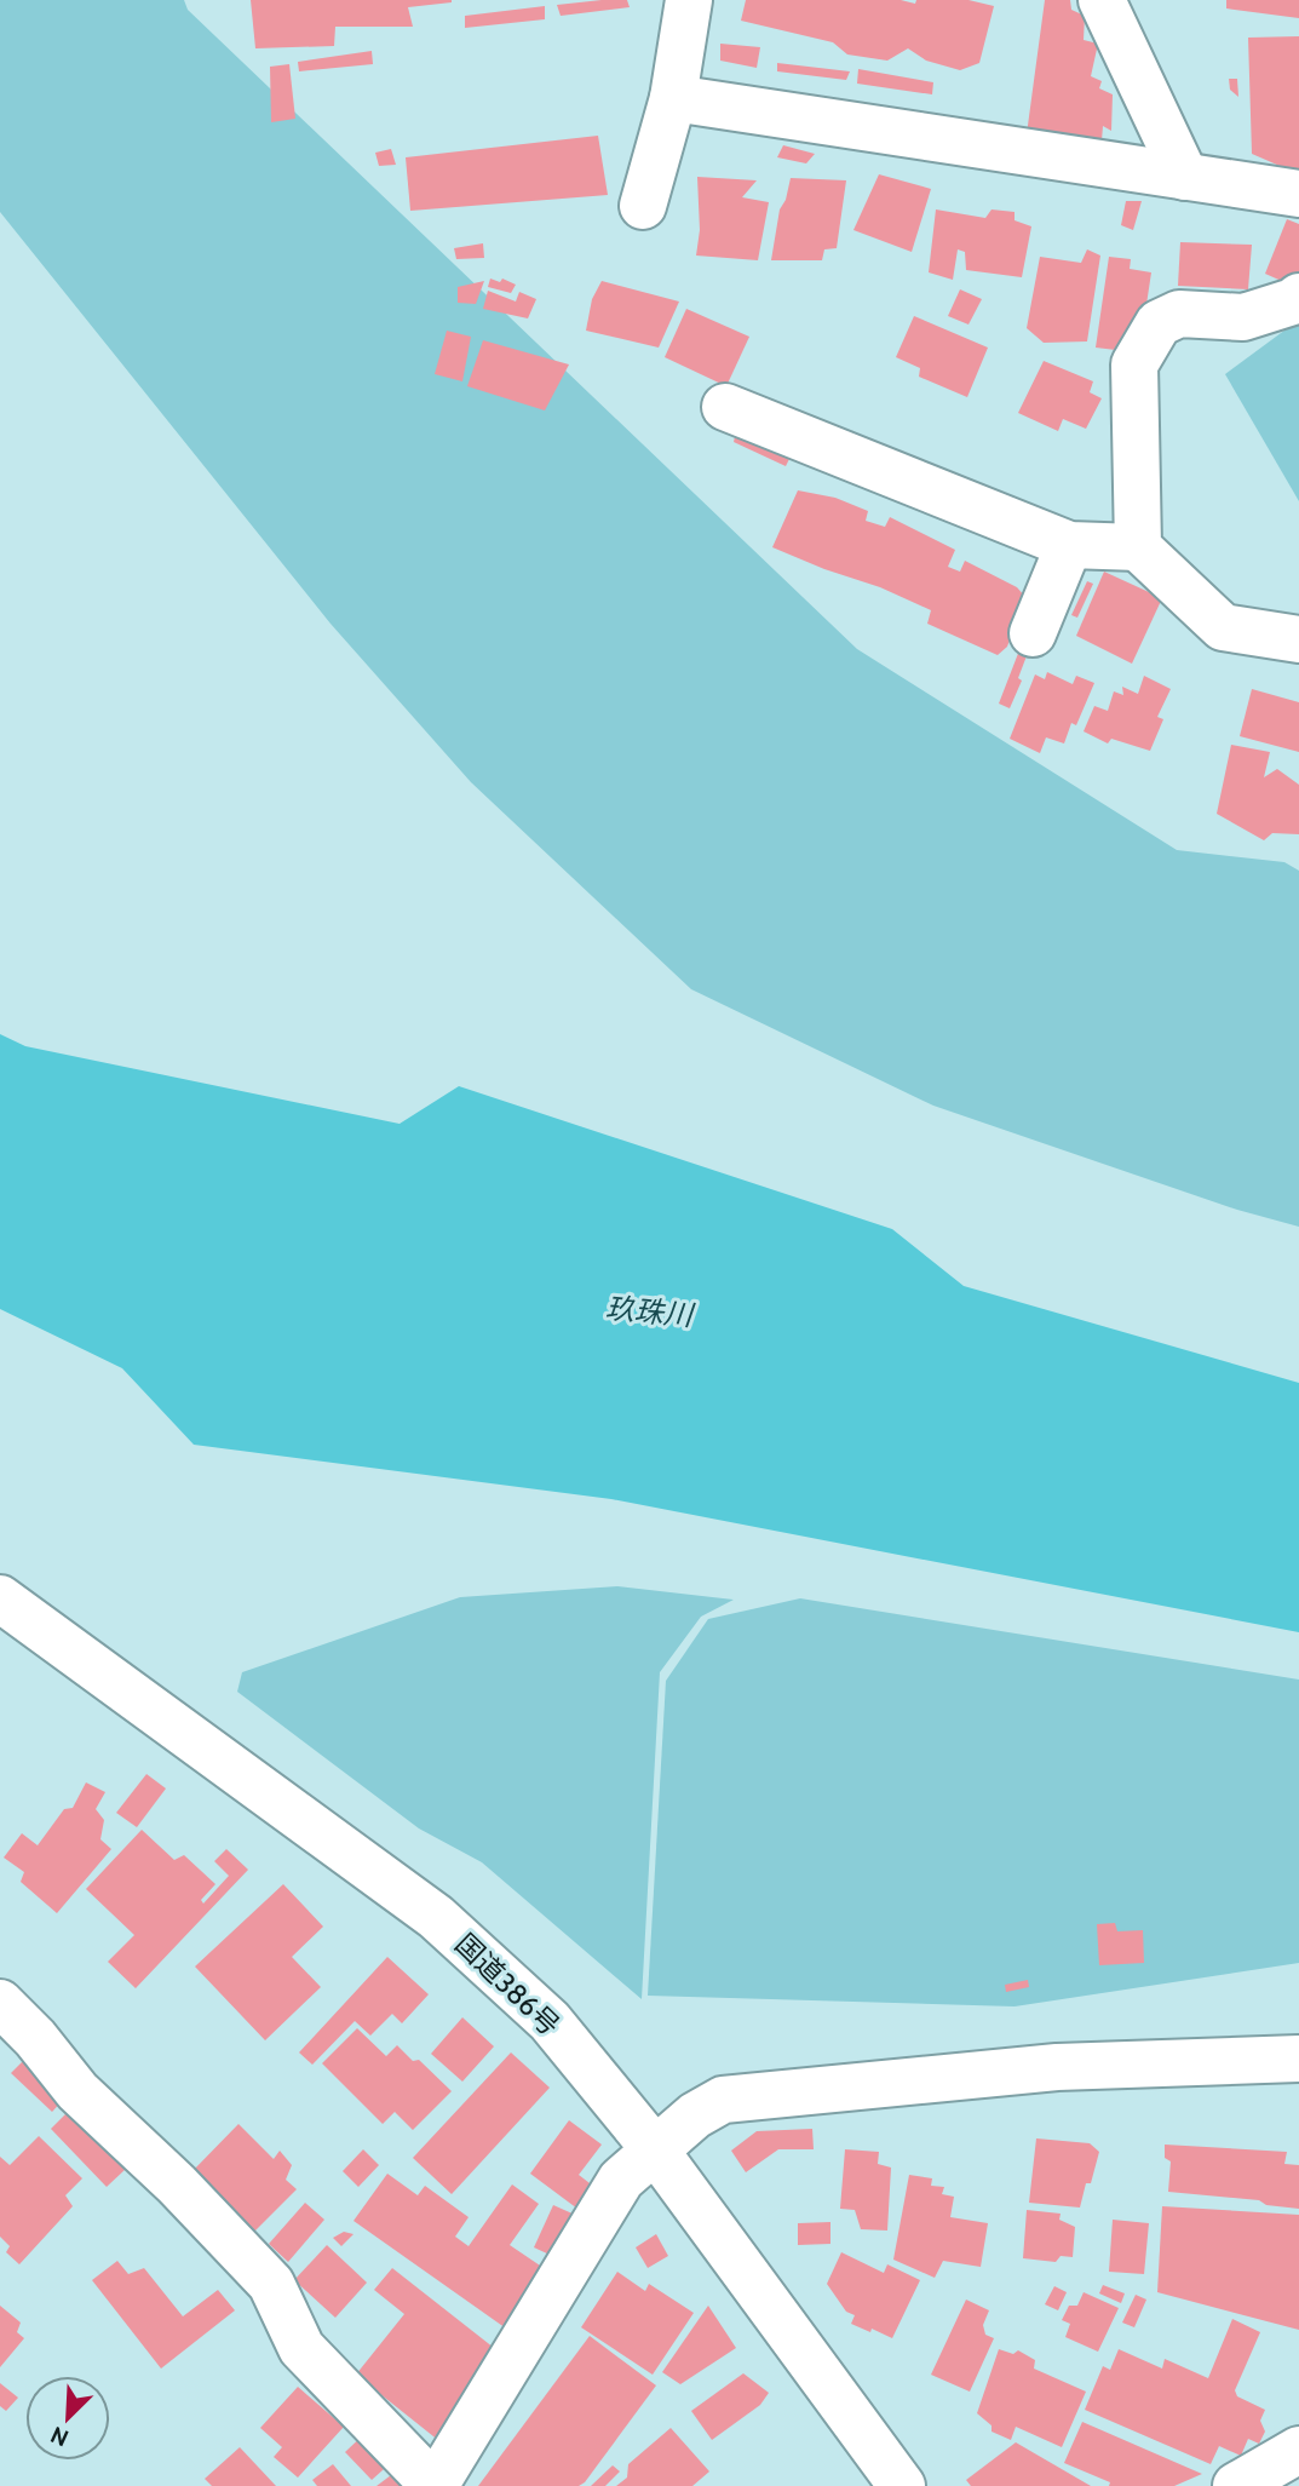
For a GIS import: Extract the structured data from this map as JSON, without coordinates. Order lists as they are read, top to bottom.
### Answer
{
  "streets": {
    "main road": ["国道386号"]
  },
  "water": ["玖珠川"],
  "north": "bottom left"
}
